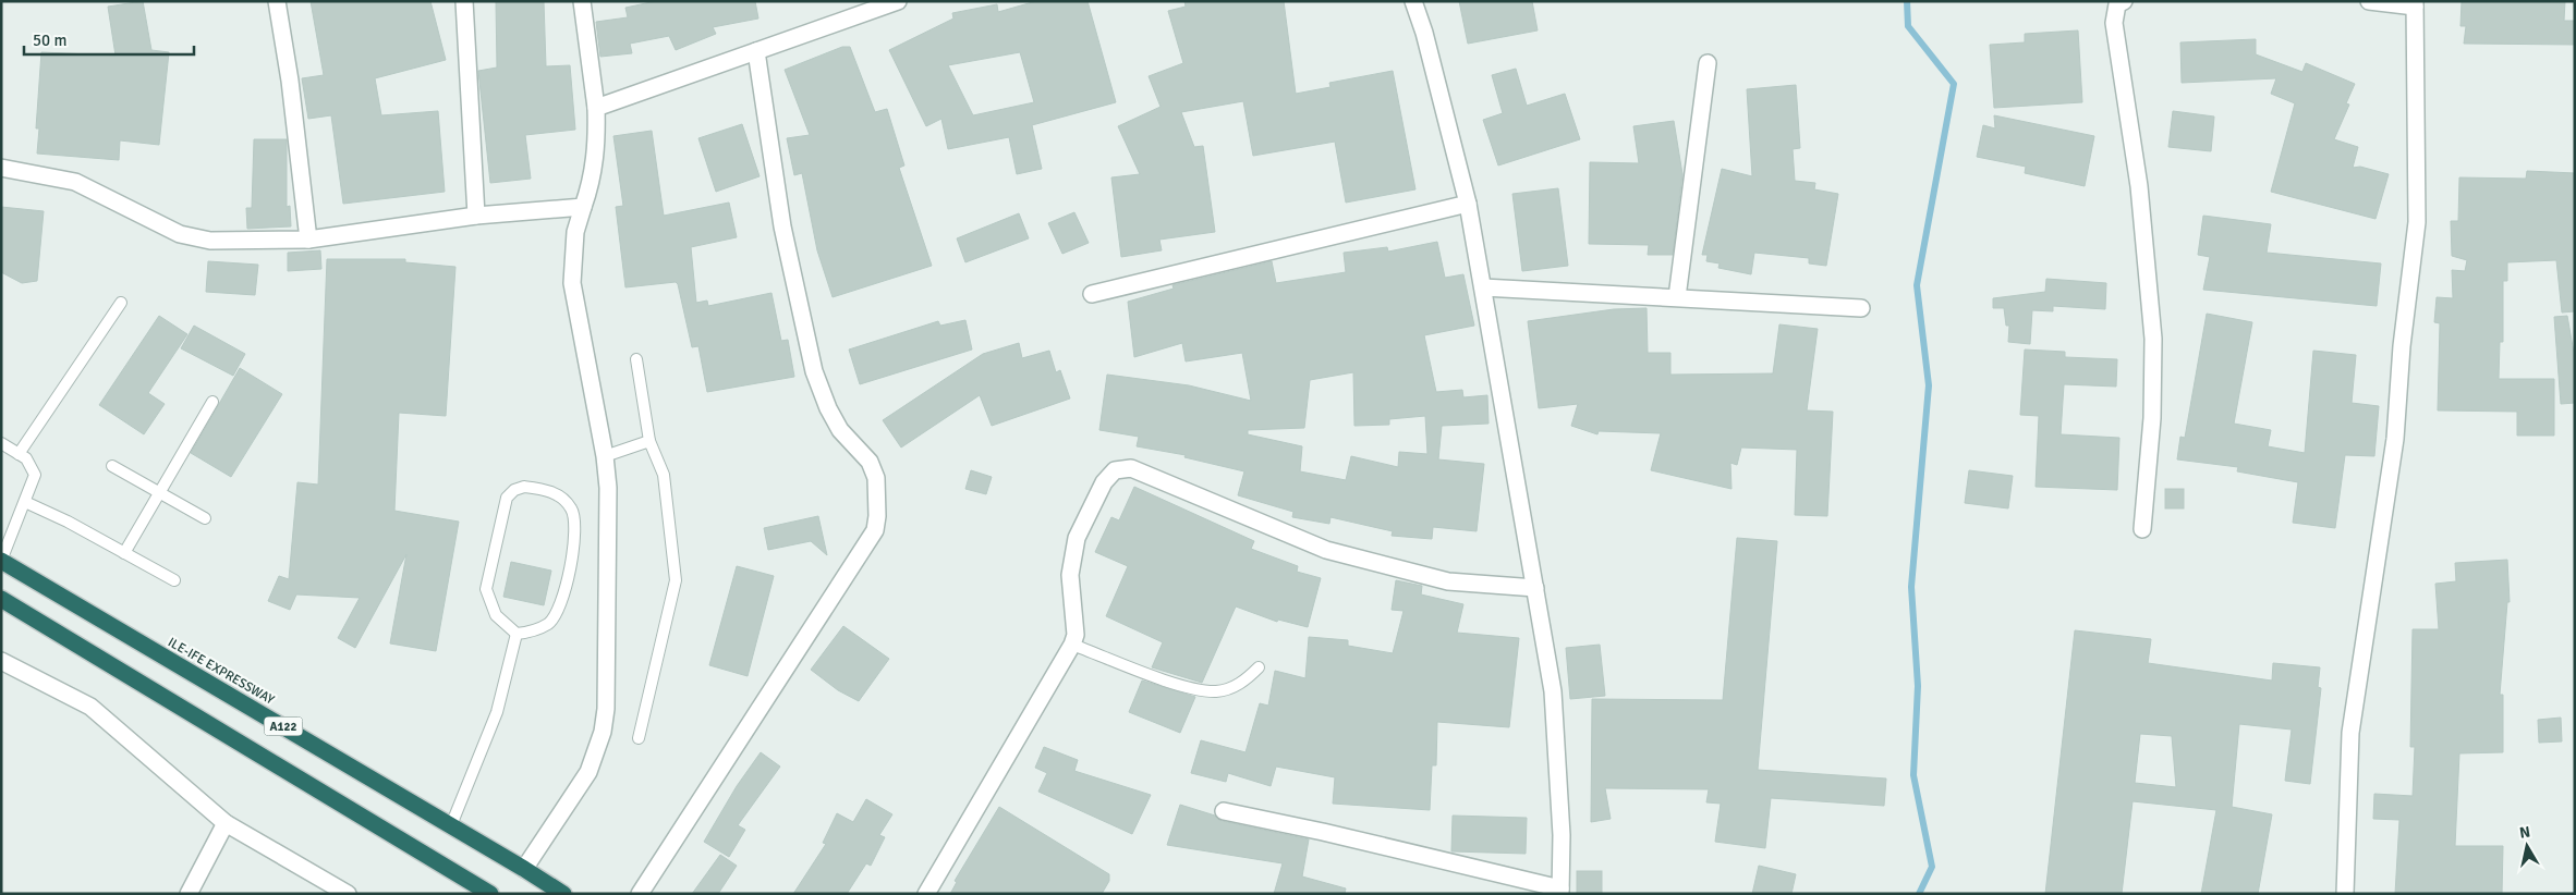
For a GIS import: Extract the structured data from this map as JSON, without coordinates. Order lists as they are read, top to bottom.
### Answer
{
  "streets": {
    "highway": ["ILE-IFE EXPRESSWAY", "A122"]
  },
  "scale_bar": "50 m",
  "north": "top"
}
